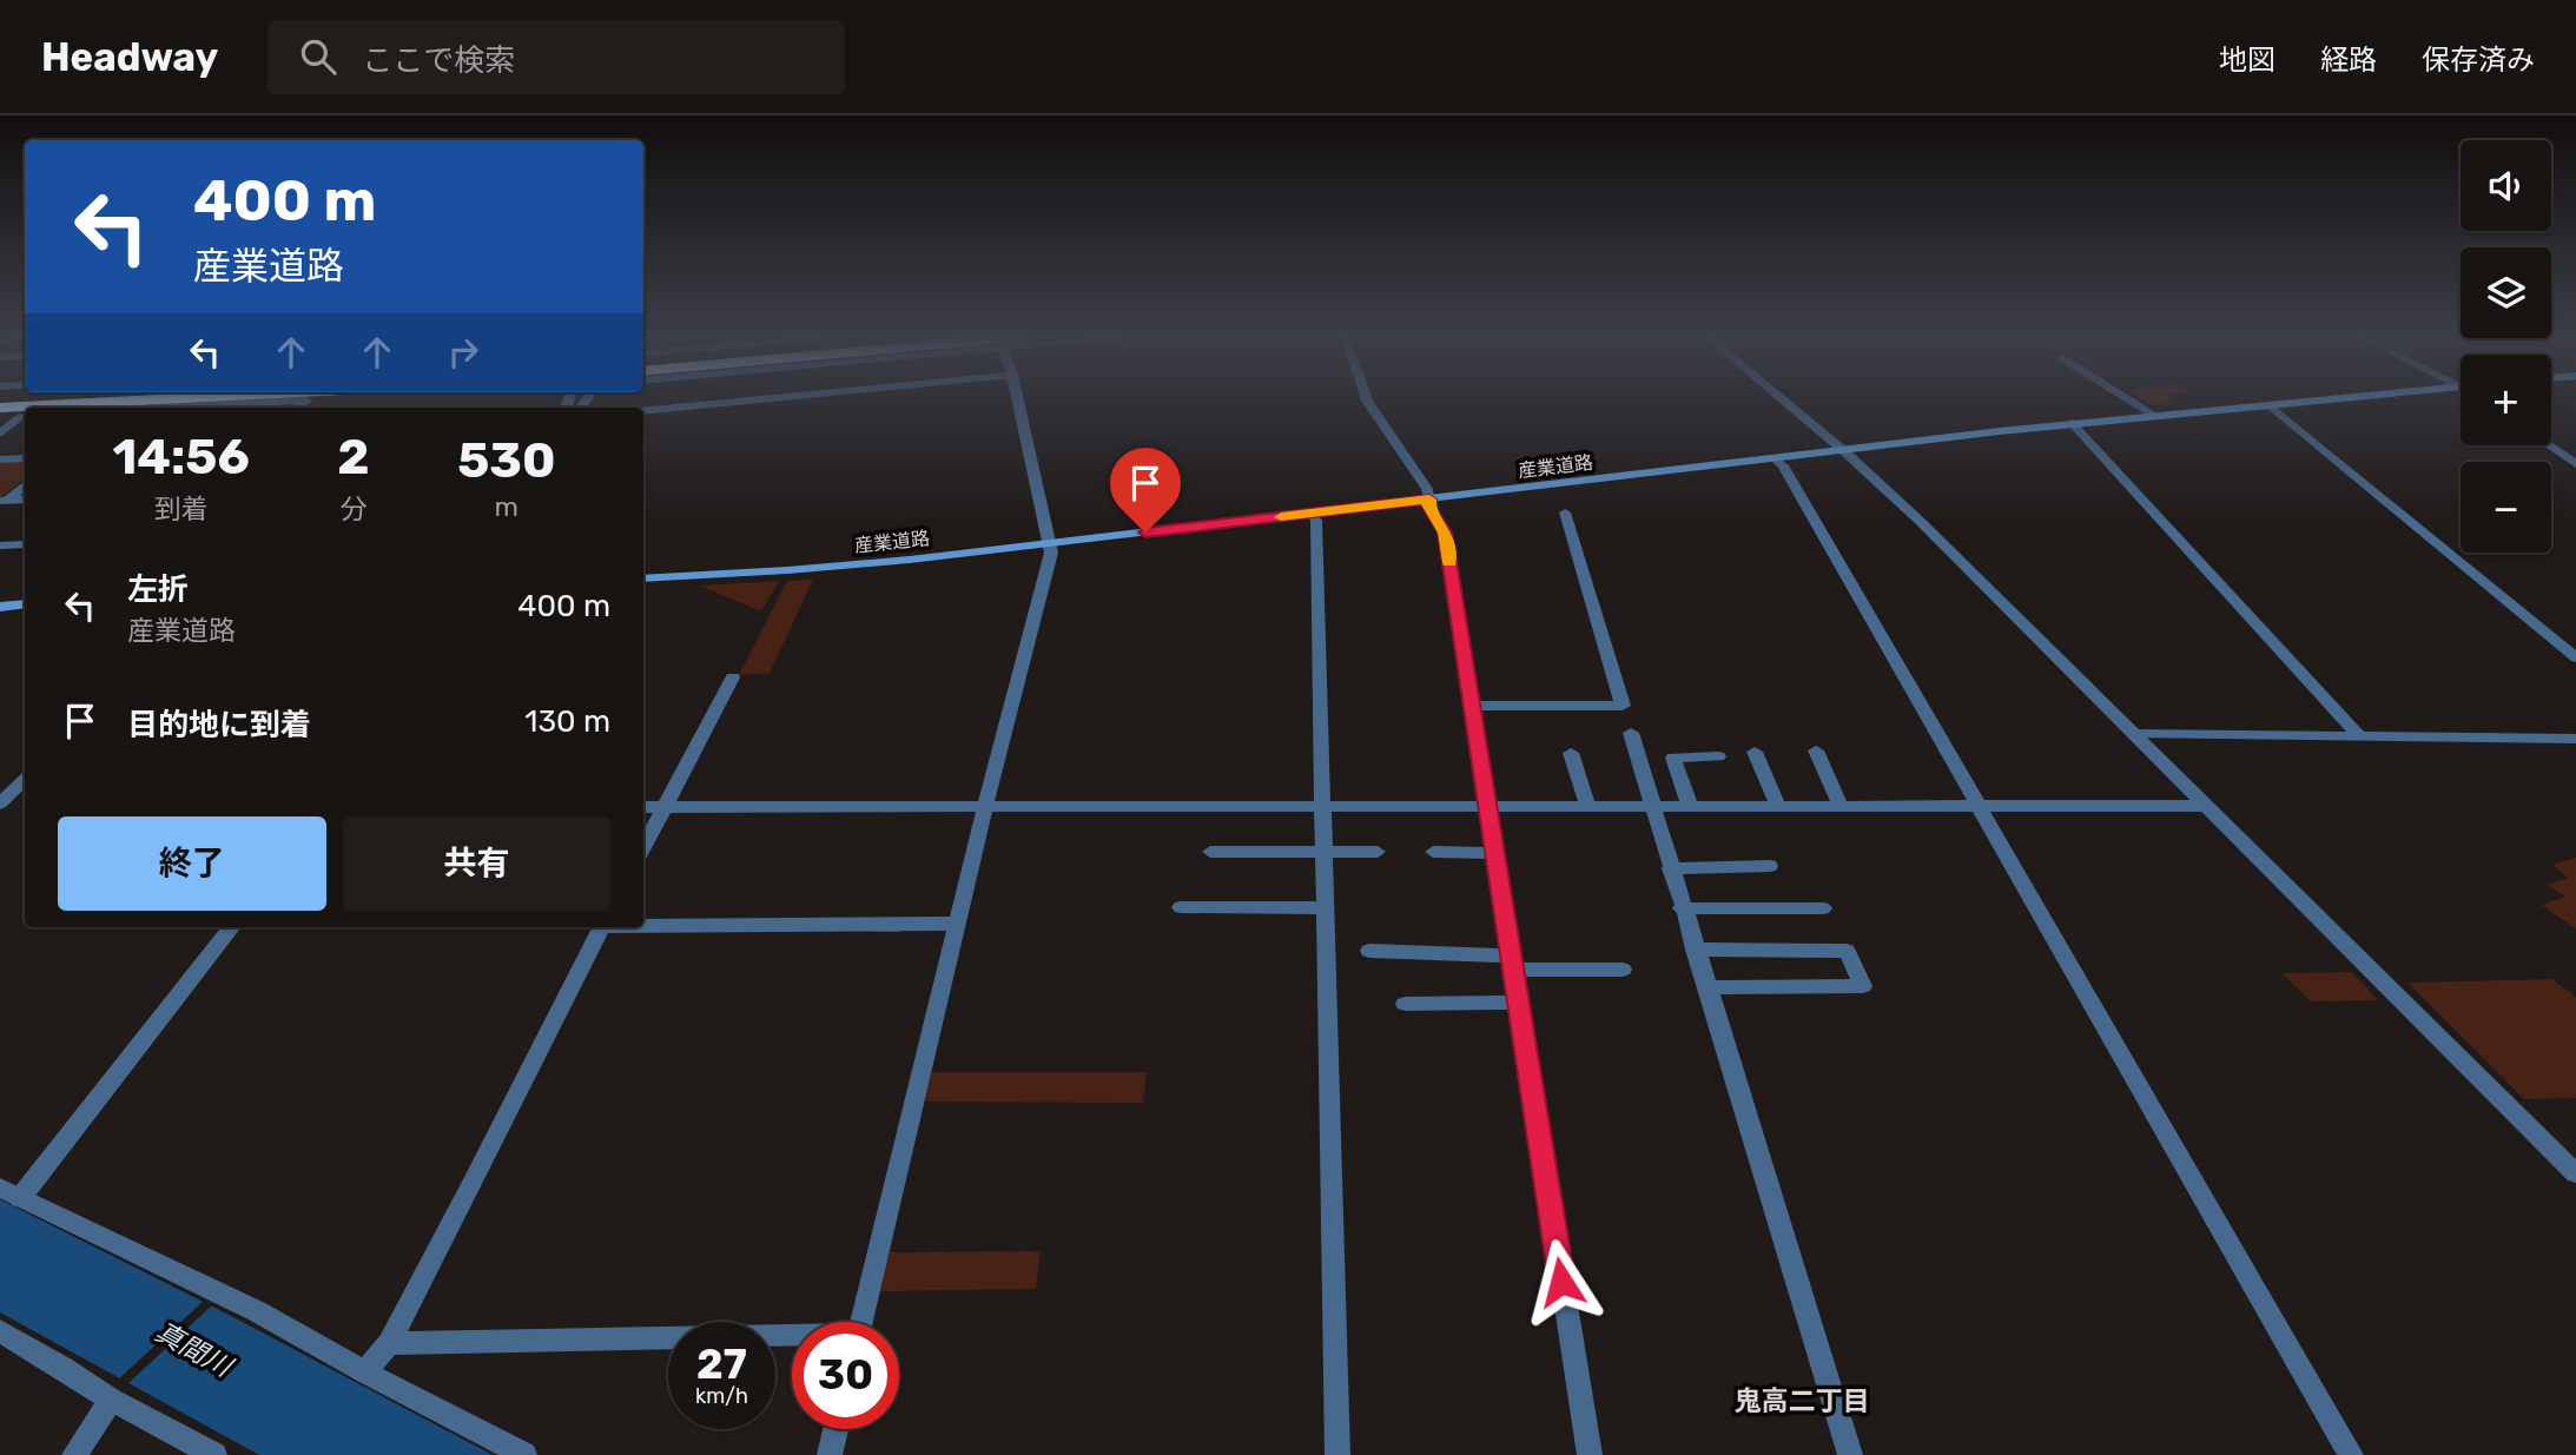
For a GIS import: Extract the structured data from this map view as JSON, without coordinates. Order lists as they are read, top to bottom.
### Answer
{
  "streets": {
    "main road": ["産業道路"]
  },
  "districts": ["鬼高二丁目"],
  "water": ["真間川"],
  "page": {
    "header": "Headway",
    "search": "ここで検索",
    "nav": ["地図", "経路", "保存済み"],
    "map_buttons": ["+", "−"],
    "turn": ["400 m", "産業道路"],
    "eta": [
      "14:56",
      "到着",
      "2",
      "分",
      "530",
      "m"
    ],
    "list": [
      {
        "name": "左折",
        "note": "産業道路",
        "value": "400 m"
      },
      {
        "name": "目的地に到着",
        "value": "130 m"
      }
    ],
    "buttons": ["終了", "共有"],
    "speed": "27 km/h",
    "limit": "30"
  }
}
